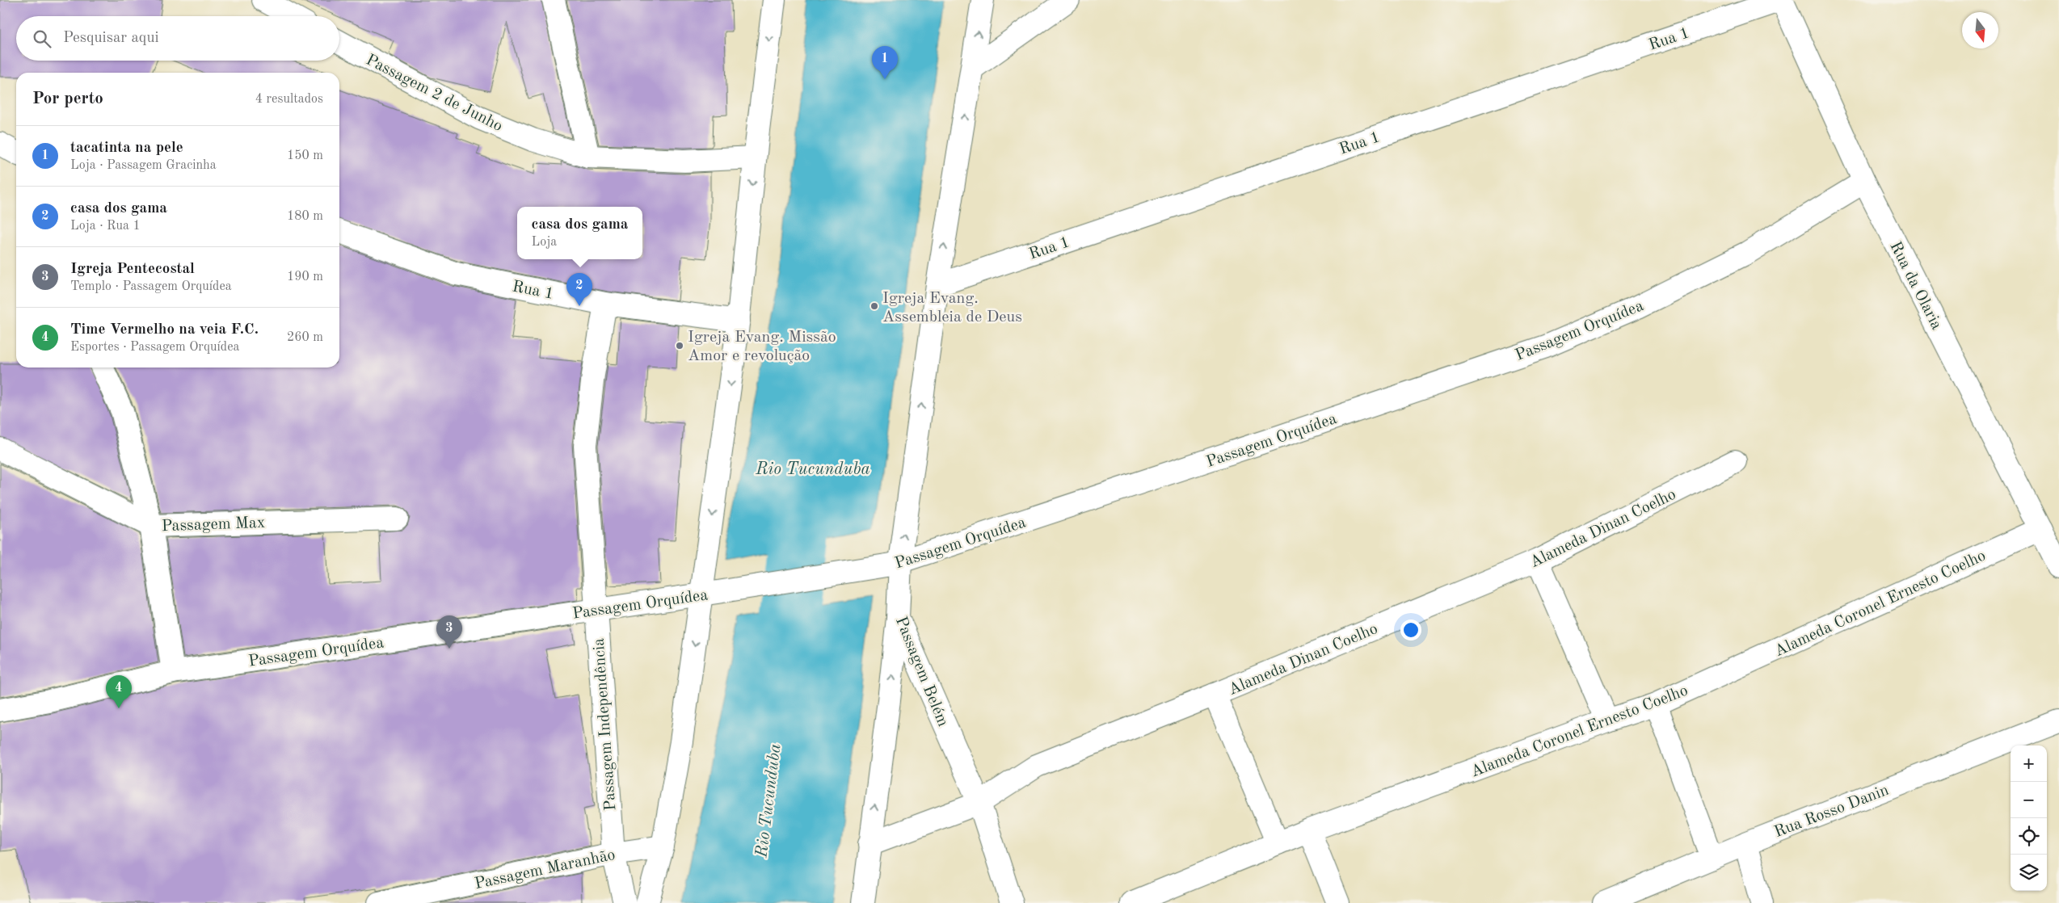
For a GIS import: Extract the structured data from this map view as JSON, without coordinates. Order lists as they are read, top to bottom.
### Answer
{
  "streets": {
    "street": [
      "Rua 1",
      "Passagem 2 de Junho",
      "Rua da Olaria",
      "Passagem Orquídea",
      "Passagem Max",
      "Alameda Dinan Coelho",
      "Alameda Coronel Ernesto Coelho",
      "Passagem Belém",
      "Passagem Independência",
      "Rua Rosso Danin",
      "Passagem Maranhão"
    ]
  },
  "crossings": [
    ["Rua 1", "Rua da Olaria"],
    ["Rua 1", "Passagem Belém"],
    ["Rua 1", "Passagem Independência"],
    ["Rua da Olaria", "Passagem Orquídea"],
    ["Rua da Olaria", "Alameda Coronel Ernesto Coelho"],
    ["Passagem Orquídea", "Passagem Belém"],
    ["Passagem Orquídea", "Passagem Independência"],
    ["Alameda Dinan Coelho", "Passagem Belém"],
    ["Passagem Independência", "Passagem Maranhão"]
  ],
  "water": ["Rio Tucunduba"],
  "places": ["Igreja Evang. Assembleia de Deus", "Igreja Evang. Missão Amor e revolução"],
  "north": "bottom",
  "page": {
    "search": "Pesquisar aqui",
    "pins": [
      "1",
      "2",
      "3",
      "4"
    ],
    "heading": ["Por perto", "4 resultados"],
    "list": [
      {
        "mark": "1",
        "name": "tacatinta na pele",
        "note": "Loja · Passagem Gracinha",
        "value": "150 m"
      },
      {
        "mark": "2",
        "name": "casa dos gama",
        "note": "Loja · Rua 1",
        "value": "180 m"
      },
      {
        "mark": "3",
        "name": "Igreja Pentecostal",
        "note": "Templo · Passagem Orquídea",
        "value": "190 m"
      },
      {
        "mark": "4",
        "name": "Time Vermelho na veia F.C.",
        "note": "Esportes · Passagem Orquídea",
        "value": "260 m"
      }
    ],
    "popup": ["casa dos gama", "Loja"],
    "map_buttons": ["+", "−"]
  }
}
